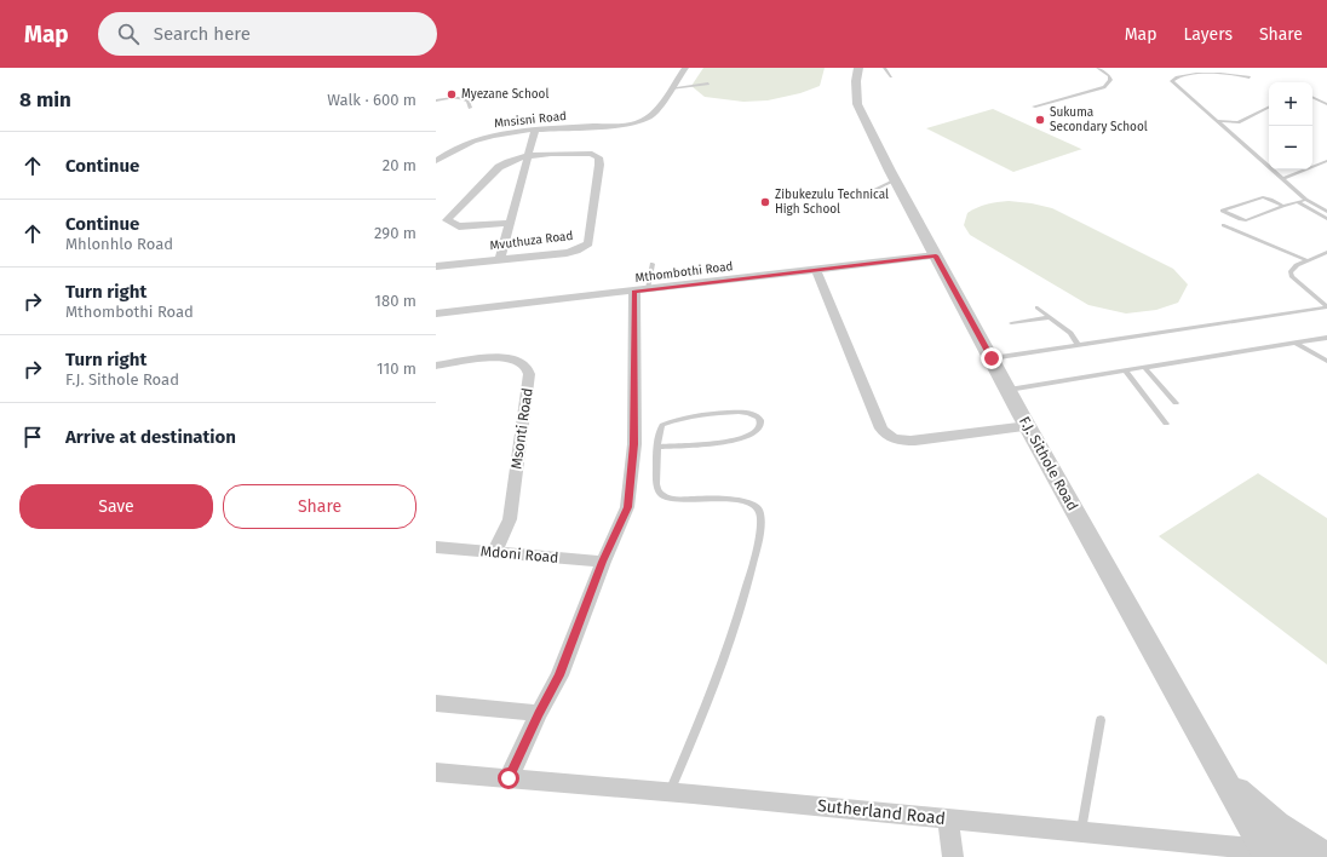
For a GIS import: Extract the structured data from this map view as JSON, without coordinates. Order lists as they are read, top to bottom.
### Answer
{
  "streets": {
    "street": [
      "Mnsisni Road",
      "Mvuthuza Road",
      "Mthombothi Road",
      "Msonti Road",
      "F.J. Sithole Road",
      "Mdoni Road",
      "Sutherland Road"
    ]
  },
  "crossings": [
    ["Mthombothi Road", "F.J. Sithole Road"],
    ["Msonti Road", "Mdoni Road"],
    ["F.J. Sithole Road", "Sutherland Road"]
  ],
  "places": ["Myezane School", "Sukuma Secondary School", "Zibukezulu Technical High School"],
  "page": {
    "header": "Map",
    "search": "Search here",
    "nav": ["Map", "Layers", "Share"],
    "heading": ["8 min", "Walk · 600 m"],
    "map_buttons": ["+", "−"],
    "list": [
      ["Continue", "20 m"],
      ["Continue", "Mhlonhlo Road", "290 m"],
      ["Turn right", "Mthombothi Road", "180 m"],
      ["Turn right", "F.J. Sithole Road", "110 m"],
      "Arrive at destination"
    ],
    "buttons": ["Save", "Share"]
  }
}
